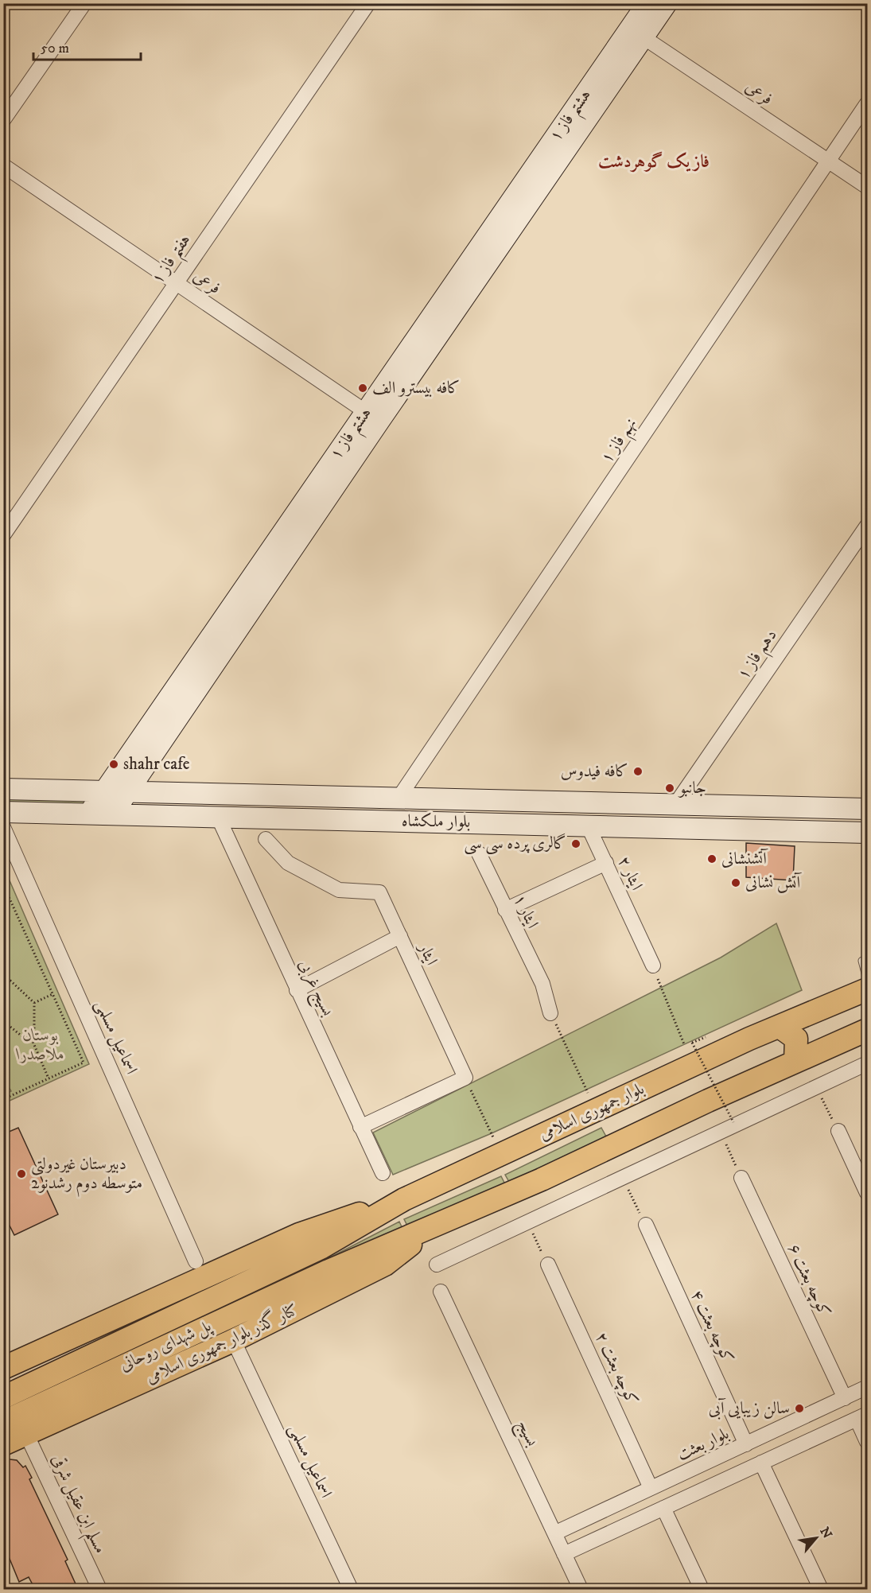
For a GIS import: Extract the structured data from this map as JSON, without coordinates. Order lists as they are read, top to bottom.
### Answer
{
  "streets": {
    "main road": [
      "هشتم فاز ۱",
      "بلوار ملکشاه",
      "بلوار جمهوری اسلامی",
      "کنار گذر بلوار جمهوری اسلامی",
      "پل شهدای روحانی"
    ],
    "street": [
      "فرعی",
      "هفتم فاز ۱",
      "نهم فاز ۱",
      "دهم فاز ۱",
      "ایثار ۲",
      "ایثار ۱",
      "ایثار",
      "بسیج غربی",
      "اسماعیل مسلمی",
      "کوچه بعثت ۶",
      "کوچه بعثت ۴",
      "کوچه بعثت ۲",
      "بسیج",
      "بلوار بعثت",
      "مسلم ابن عقیل شرقی"
    ]
  },
  "crossings": [
    ["فرعی", "هشتم فاز ۱"],
    ["فرعی", "هفتم فاز ۱"],
    ["فرعی", "نهم فاز ۱"],
    ["هشتم فاز ۱", "بلوار ملکشاه"],
    ["نهم فاز ۱", "بلوار ملکشاه"],
    ["دهم فاز ۱", "بلوار ملکشاه"],
    ["بلوار ملکشاه", "ایثار ۲"],
    ["بلوار ملکشاه", "بسیج غربی"],
    ["بلوار جمهوری اسلامی", "پل شهدای روحانی"],
    ["کوچه بعثت ۶", "بلوار بعثت"],
    ["کوچه بعثت ۴", "بلوار بعثت"],
    ["کنار گذر بلوار جمهوری اسلامی", "پل شهدای روحانی"],
    ["کنار گذر بلوار جمهوری اسلامی", "مسلم ابن عقیل شرقی"],
    ["کوچه بعثت ۲", "بلوار بعثت"],
    ["بسیج", "بلوار بعثت"]
  ],
  "districts": ["فاز یک گوهردشت"],
  "parks": ["بوستان ملاصدرا"],
  "places": [
    "کافه بیسترو الف",
    "shahr cafe",
    "كافه فيدوس",
    "جانبو",
    "گالری پرده سی سی",
    "آتشنشانی",
    "آتش نشانی",
    "دبیرستان غیردولتی متوسطه دوم رشدنو2",
    "سالن زیبایی آبی"
  ],
  "scale_bar": "50 m",
  "north": "top right"
}
